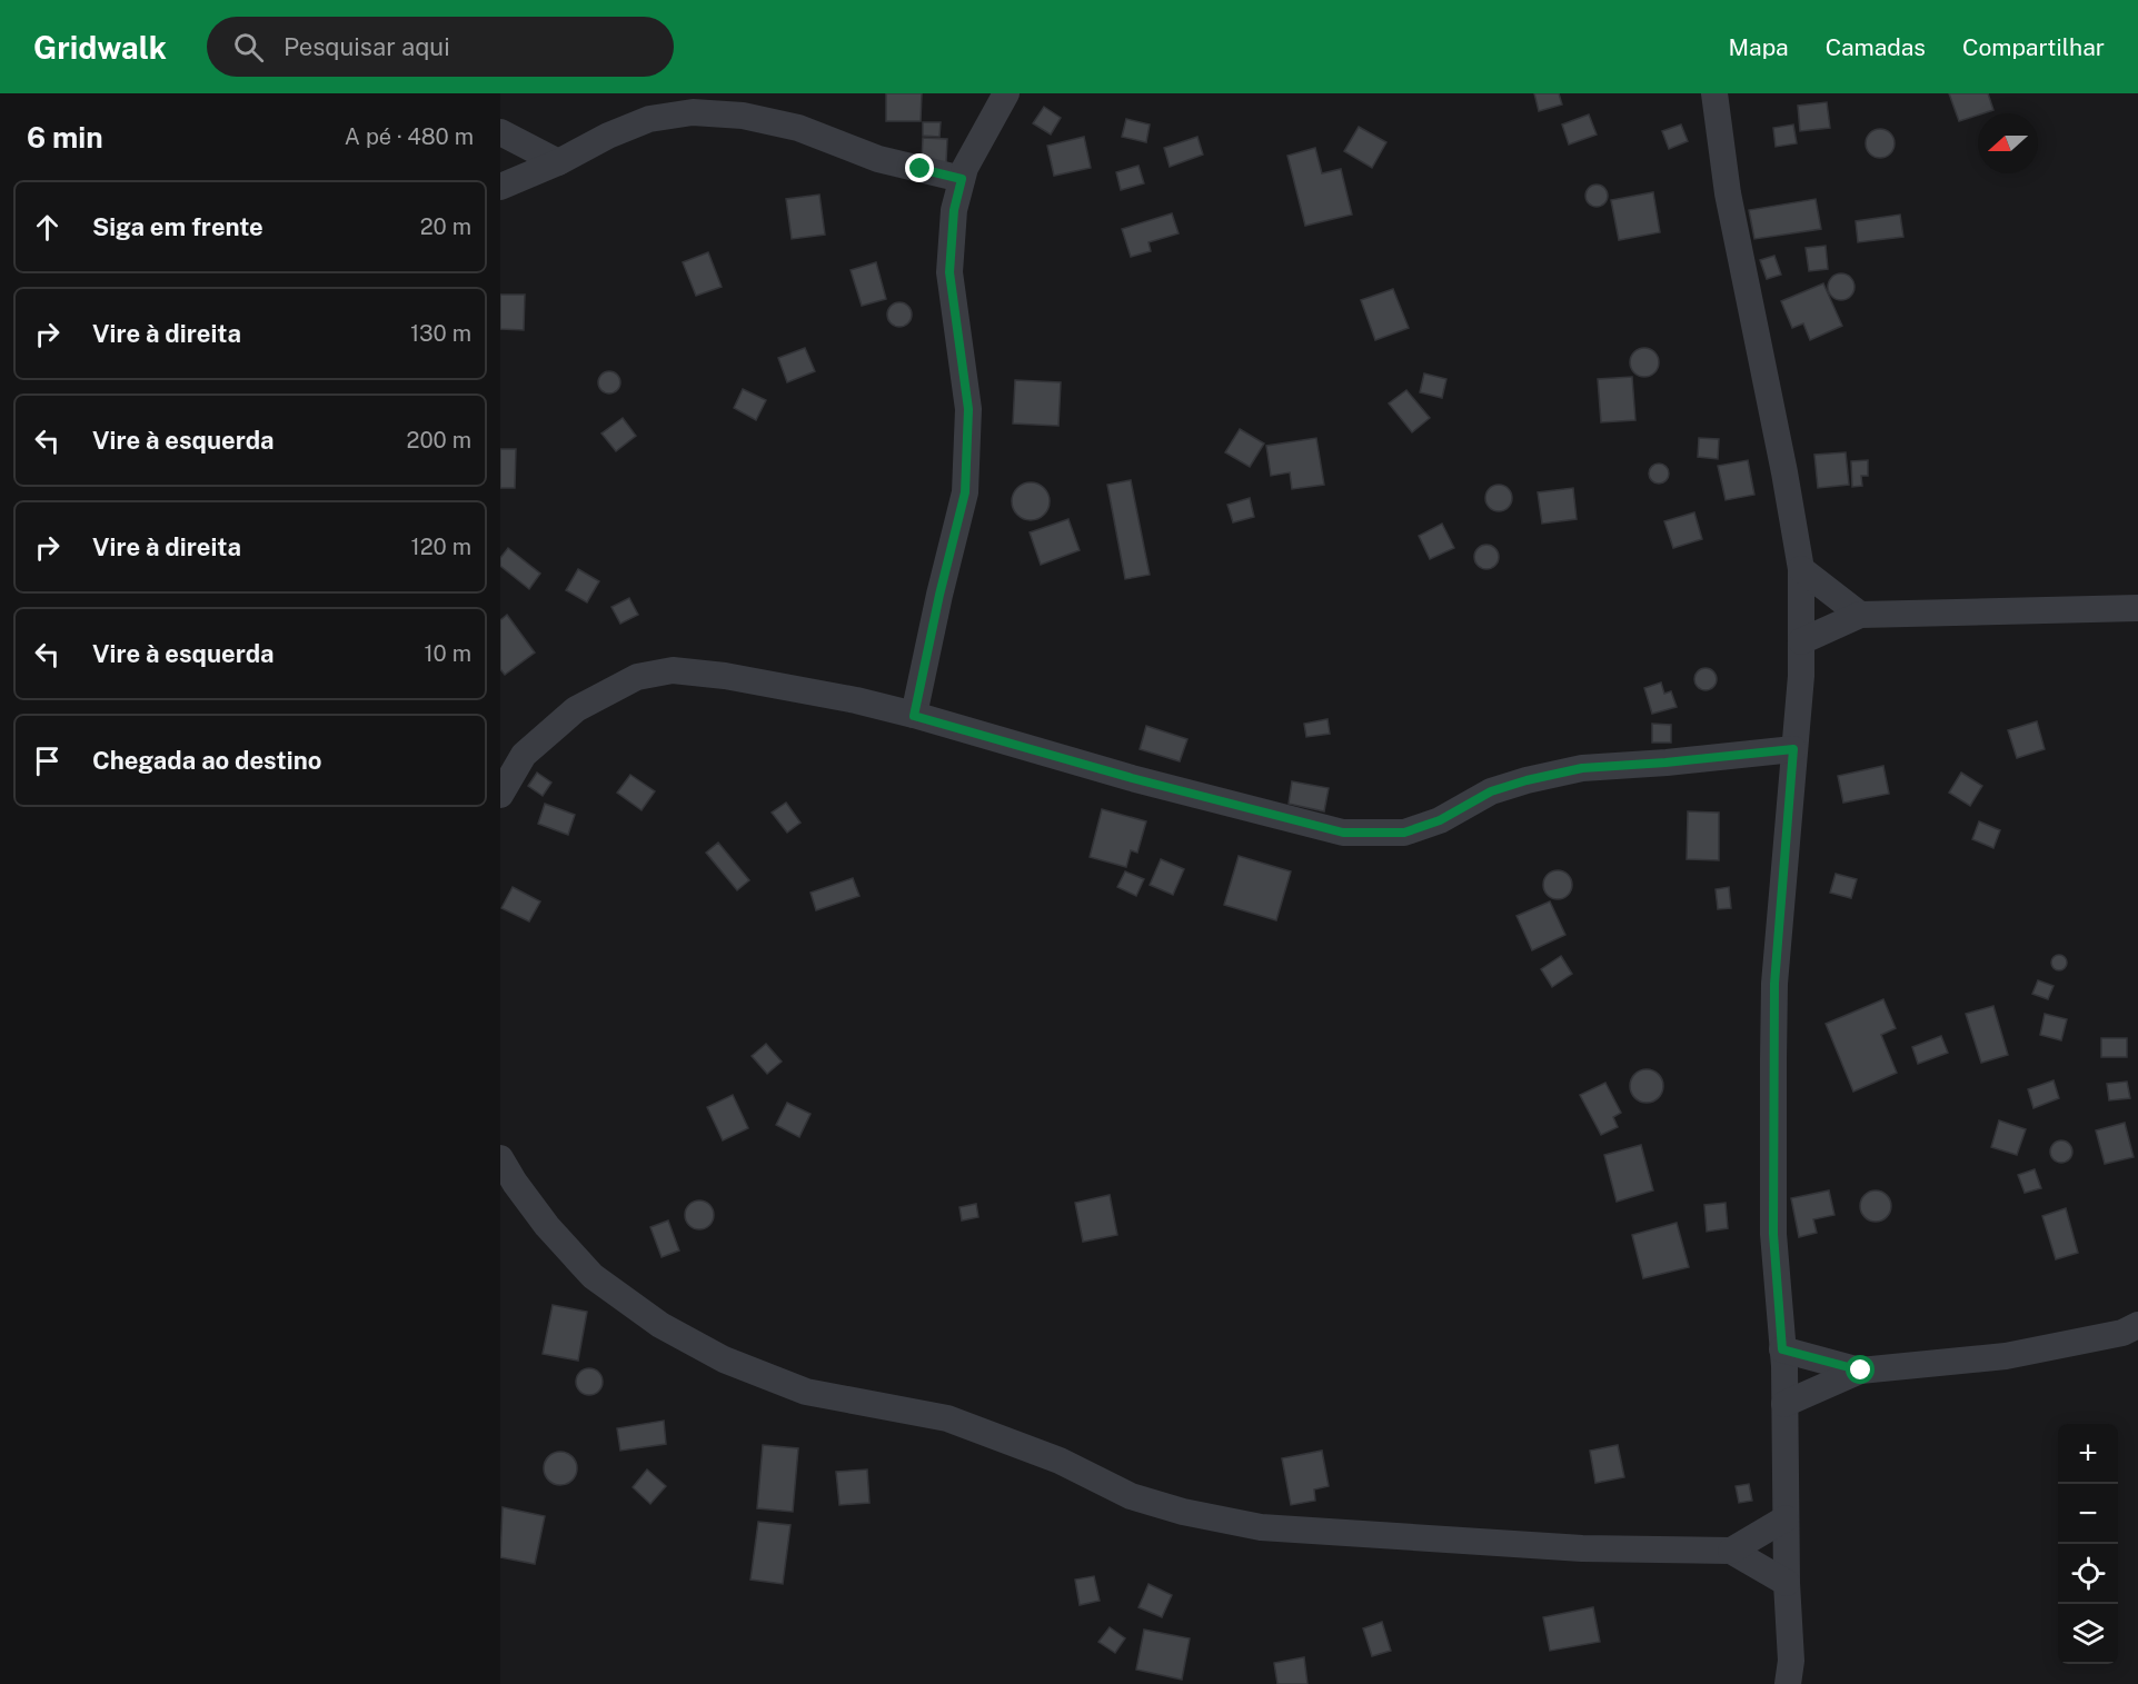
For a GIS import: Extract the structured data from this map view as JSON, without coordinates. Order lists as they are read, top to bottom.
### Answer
{
  "north": "left",
  "page": {
    "header": "Gridwalk",
    "search": "Pesquisar aqui",
    "nav": ["Mapa", "Camadas", "Compartilhar"],
    "heading": ["6 min", "A pé · 480 m"],
    "list": [
      ["Siga em frente", "20 m"],
      ["Vire à direita", "130 m"],
      ["Vire à esquerda", "200 m"],
      ["Vire à direita", "120 m"],
      ["Vire à esquerda", "10 m"],
      "Chegada ao destino"
    ],
    "map_buttons": ["+", "−"]
  }
}
